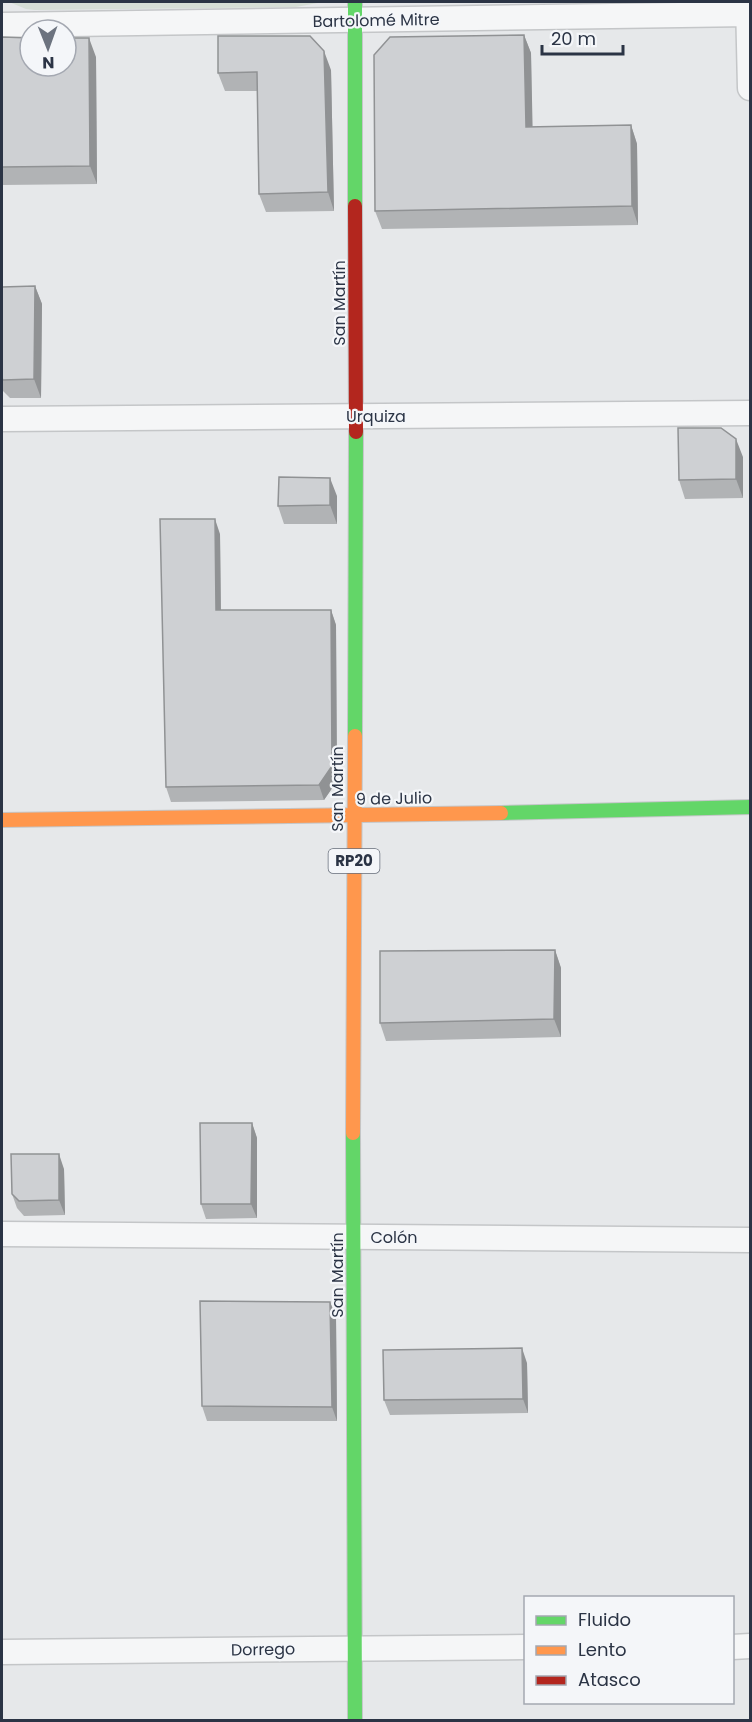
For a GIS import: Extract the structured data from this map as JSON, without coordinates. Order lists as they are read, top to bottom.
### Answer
{
  "streets": {
    "main road": ["San Martín", "9 de Julio", "RP20"],
    "street": [
      "Bartolomé Mitre",
      "Urquiza",
      "Colón",
      "Dorrego"
    ]
  },
  "crossings": [
    ["Bartolomé Mitre", "San Martín"],
    ["San Martín", "Urquiza"],
    ["San Martín", "9 de Julio"],
    ["San Martín", "Colón"],
    ["San Martín", "Dorrego"]
  ],
  "legend": ["Fluido", "Lento", "Atasco"],
  "scale_bar": "20 m",
  "north": "bottom"
}
